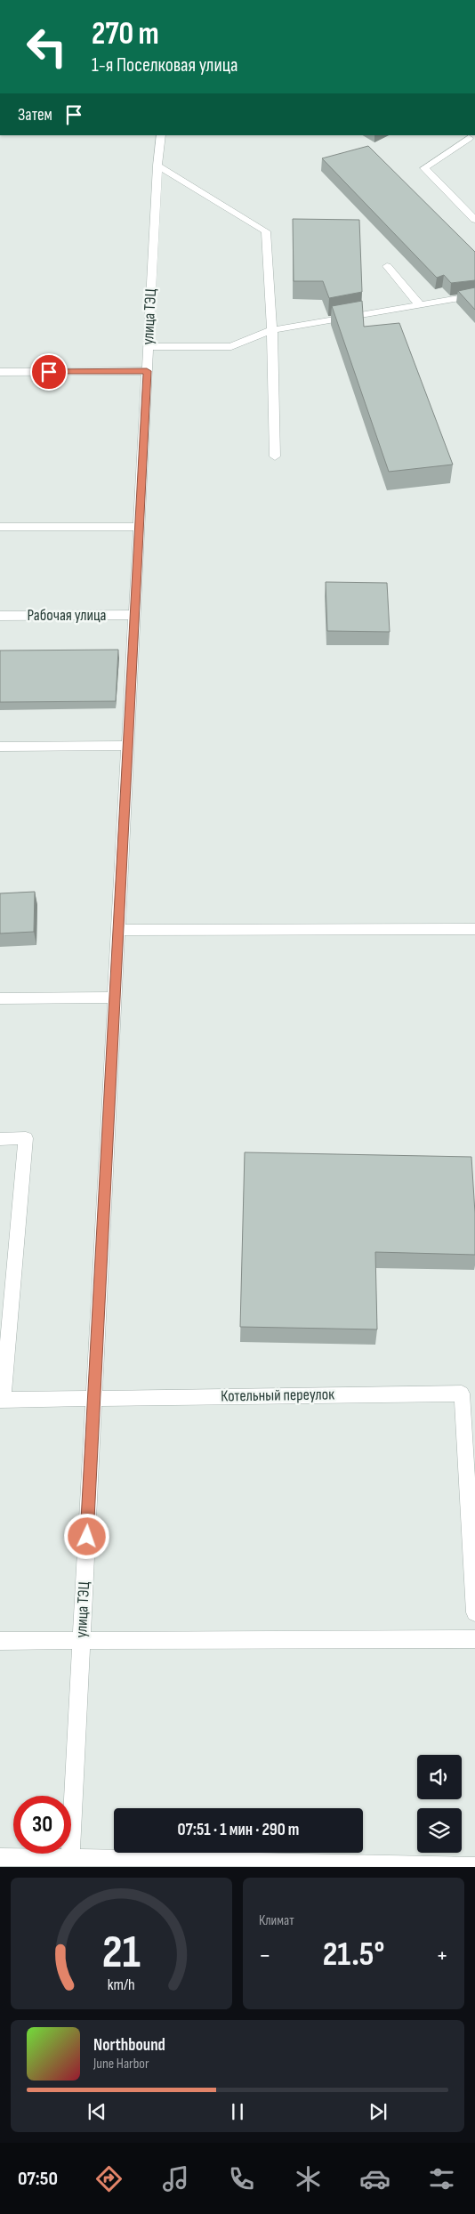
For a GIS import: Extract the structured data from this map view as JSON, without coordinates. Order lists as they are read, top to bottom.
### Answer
{
  "streets": {
    "street": ["улица ТЭЦ", "Рабочая улица", "Котельный переулок"]
  },
  "crossings": [
    ["улица ТЭЦ", "Рабочая улица"],
    ["улица ТЭЦ", "Котельный переулок"]
  ],
  "page": {
    "turn": ["270 m", "1-я Поселковая улица"],
    "then": "Затем",
    "limit": "30",
    "trip": "07:51 · 1 мин · 290 m",
    "tile": "Климат",
    "heat": ["−", "21.5°", "+"],
    "song": ["Northbound", "June Harbor"],
    "tabs": "07:50",
    "gauge": ["21", "km/h"]
  }
}
